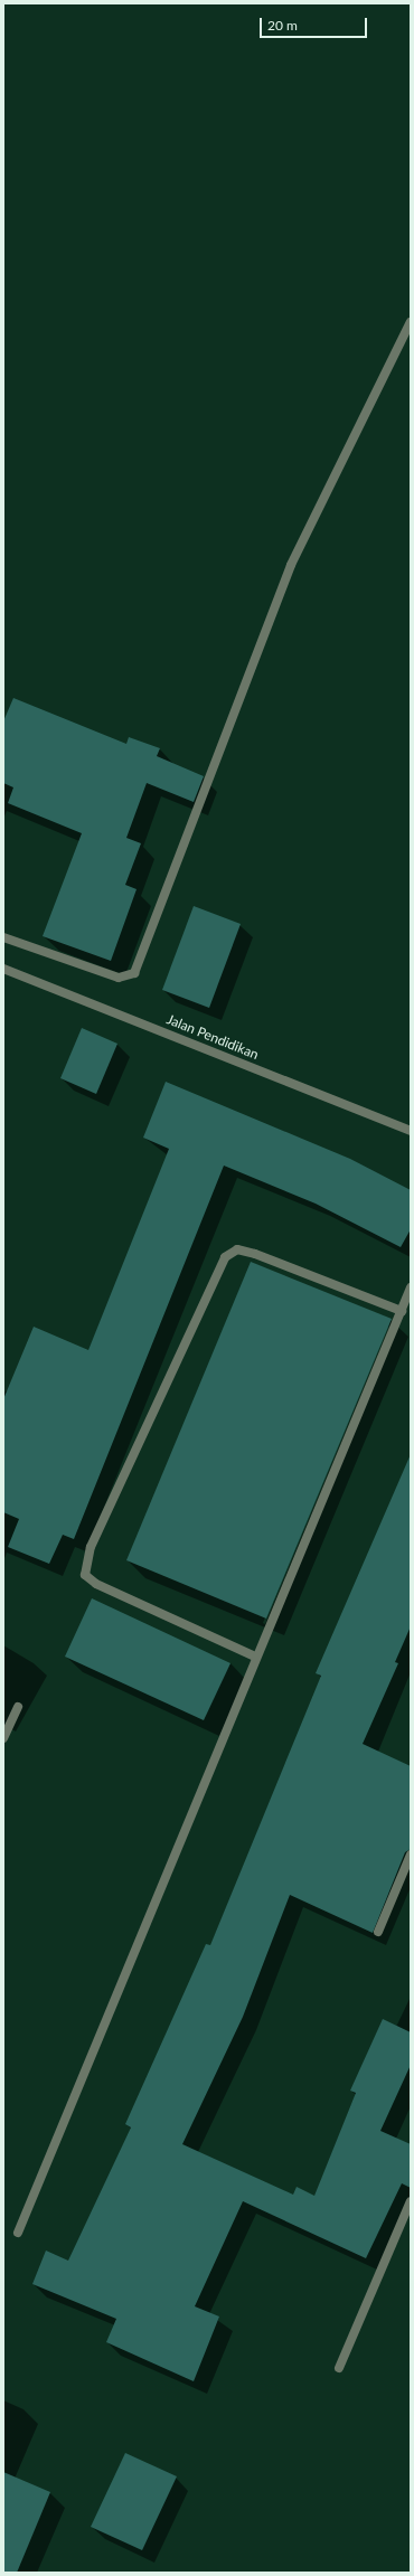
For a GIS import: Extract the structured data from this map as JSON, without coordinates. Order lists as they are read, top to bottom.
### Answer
{
  "streets": {
    "street": ["Jalan Pendidikan"]
  },
  "scale_bar": "20 m"
}
